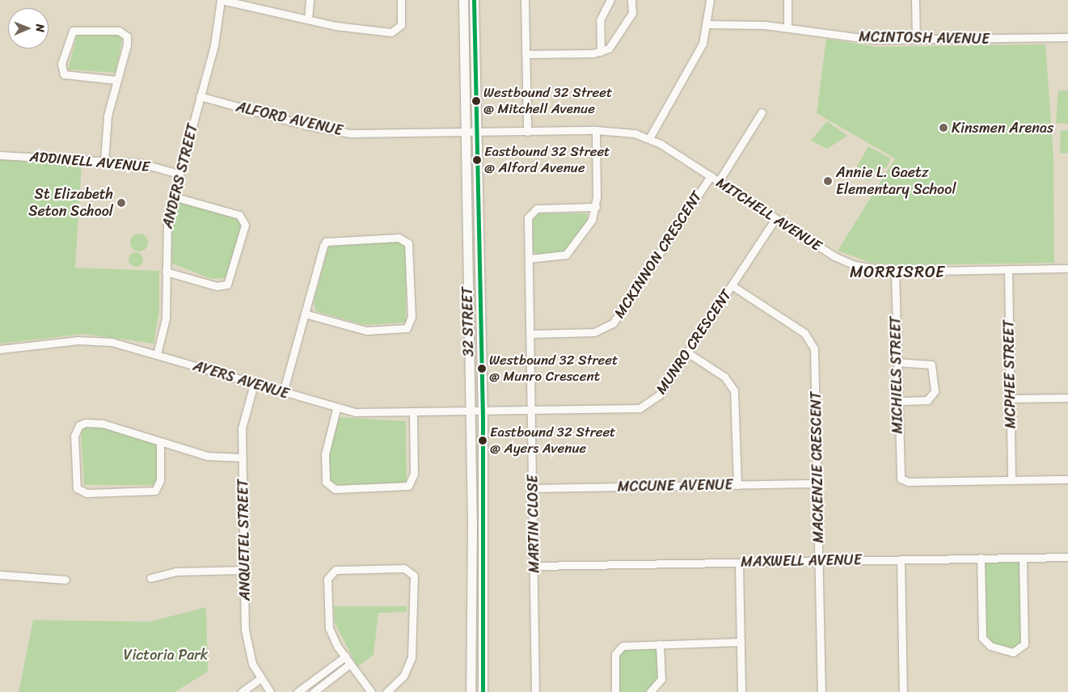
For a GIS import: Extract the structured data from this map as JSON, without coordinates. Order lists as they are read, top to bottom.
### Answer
{
  "streets": {
    "main road": ["32 STREET"],
    "street": [
      "MCINTOSH AVENUE",
      "ALFORD AVENUE",
      "ADDINELL AVENUE",
      "ANDERS STREET",
      "MITCHELL AVENUE",
      "MCKINNON CRESCENT",
      "MUNRO CRESCENT",
      "MCPHEE STREET",
      "MICHIELS STREET",
      "AYERS AVENUE",
      "MACKENZIE CRESCENT",
      "MCCUNE AVENUE",
      "MARTIN CLOSE",
      "ANQUETEL STREET",
      "MAXWELL AVENUE"
    ]
  },
  "crossings": [
    ["ALFORD AVENUE", "ANDERS STREET"],
    ["ALFORD AVENUE", "MITCHELL AVENUE"],
    ["ALFORD AVENUE", "32 STREET"],
    ["ADDINELL AVENUE", "ANDERS STREET"],
    ["ANDERS STREET", "AYERS AVENUE"],
    ["MITCHELL AVENUE", "MCKINNON CRESCENT"],
    ["MITCHELL AVENUE", "32 STREET"],
    ["MITCHELL AVENUE", "MUNRO CRESCENT"],
    ["MITCHELL AVENUE", "MCPHEE STREET"],
    ["MITCHELL AVENUE", "MICHIELS STREET"],
    ["MCKINNON CRESCENT", "MARTIN CLOSE"],
    ["32 STREET", "MUNRO CRESCENT"],
    ["32 STREET", "AYERS AVENUE"],
    ["MUNRO CRESCENT", "AYERS AVENUE"],
    ["MUNRO CRESCENT", "MACKENZIE CRESCENT"],
    ["MUNRO CRESCENT", "MARTIN CLOSE"],
    ["MCPHEE STREET", "MICHIELS STREET"],
    ["AYERS AVENUE", "ANQUETEL STREET"],
    ["MACKENZIE CRESCENT", "MCCUNE AVENUE"],
    ["MACKENZIE CRESCENT", "MAXWELL AVENUE"],
    ["MCCUNE AVENUE", "MARTIN CLOSE"],
    ["MARTIN CLOSE", "MAXWELL AVENUE"]
  ],
  "districts": ["MORRISROE"],
  "parks": ["Victoria Park"],
  "places": [
    "Westbound 32 Street @ Mitchell Avenue",
    "Kinsmen Arenas",
    "Eastbound 32 Street @ Alford Avenue",
    "Annie L. Gaetz Elementary School",
    "St Elizabeth Seton School",
    "Westbound 32 Street @ Munro Crescent",
    "Eastbound 32 Street @ Ayers Avenue"
  ],
  "north": "right"
}
